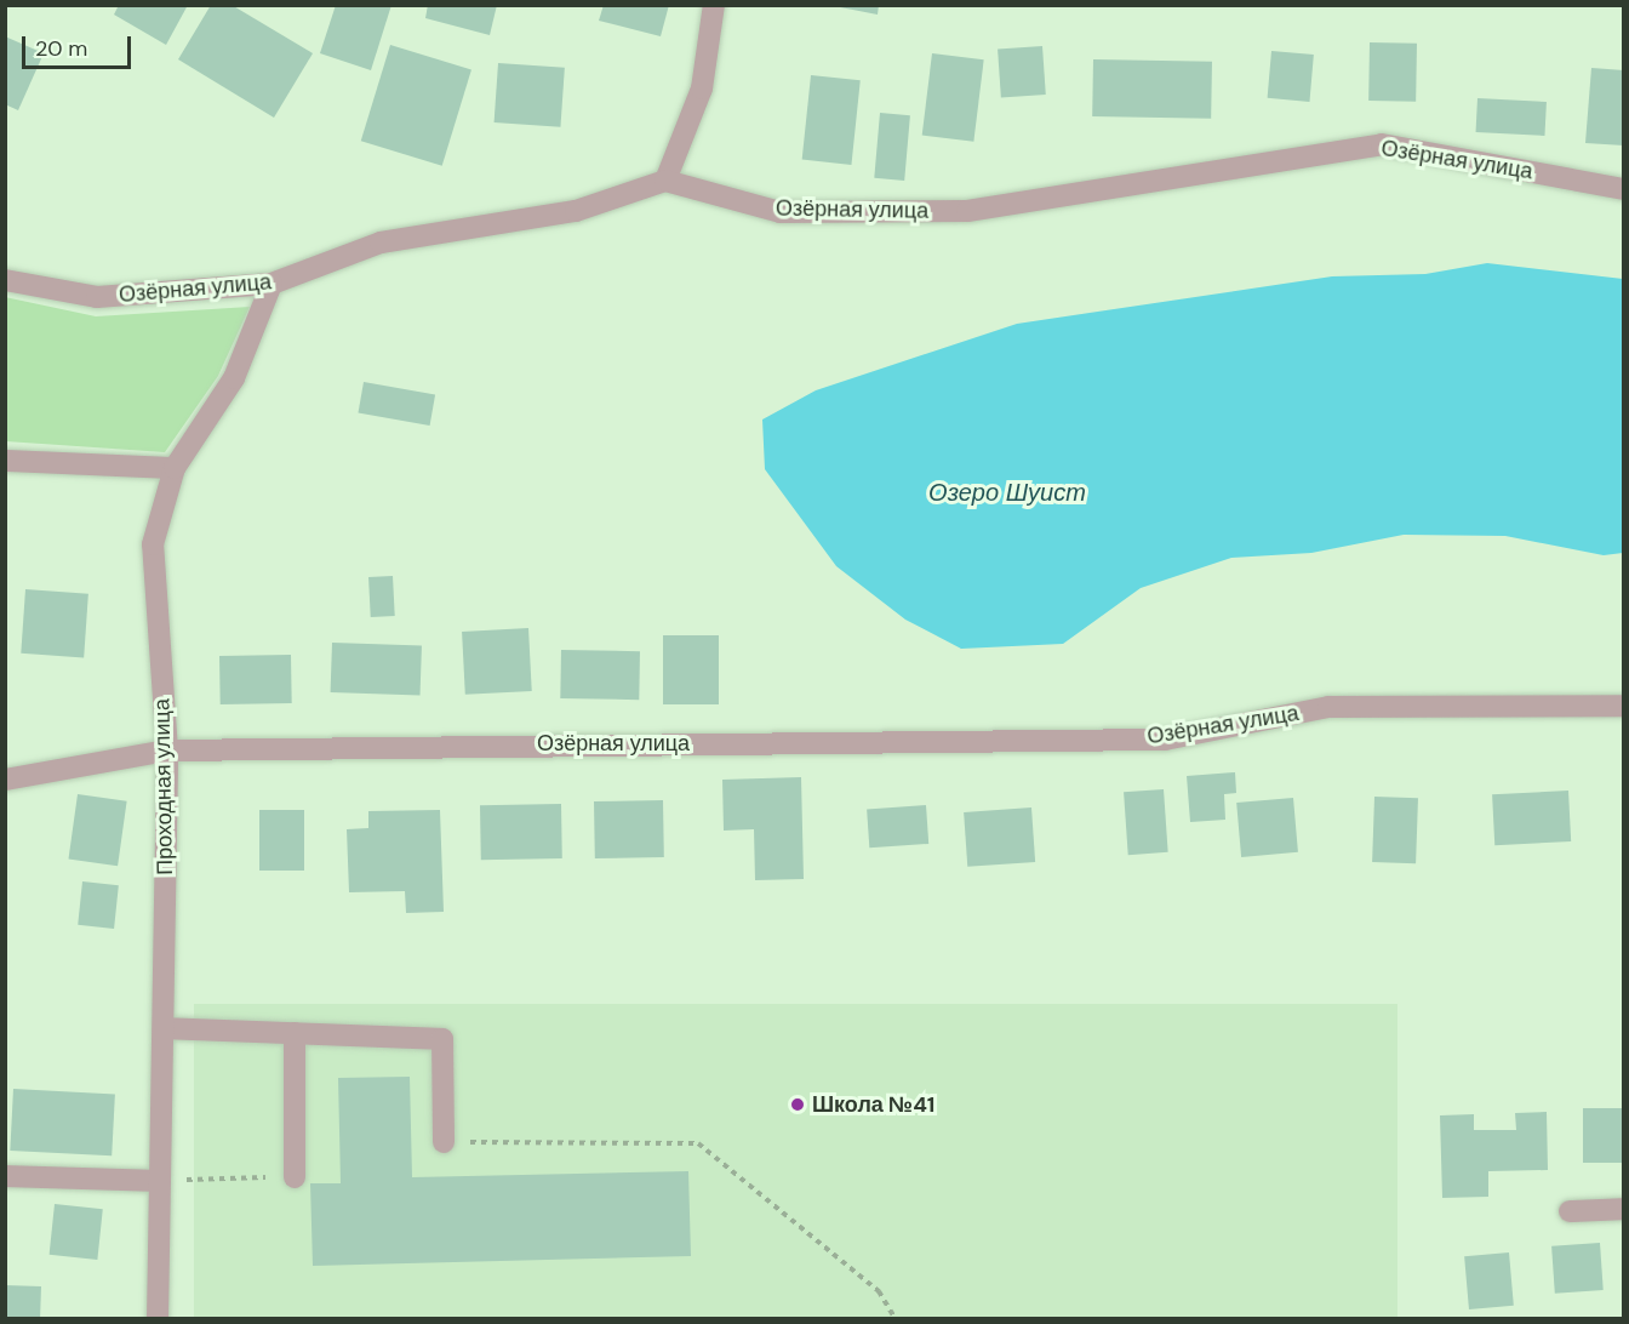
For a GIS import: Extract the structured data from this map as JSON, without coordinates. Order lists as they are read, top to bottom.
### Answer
{
  "streets": {
    "street": ["Озёрная улица", "Проходная улица"]
  },
  "crossings": [
    ["Озёрная улица", "Проходная улица"]
  ],
  "water": ["Озеро Шуист"],
  "places": ["Школа №41"],
  "scale_bar": "20 m"
}
